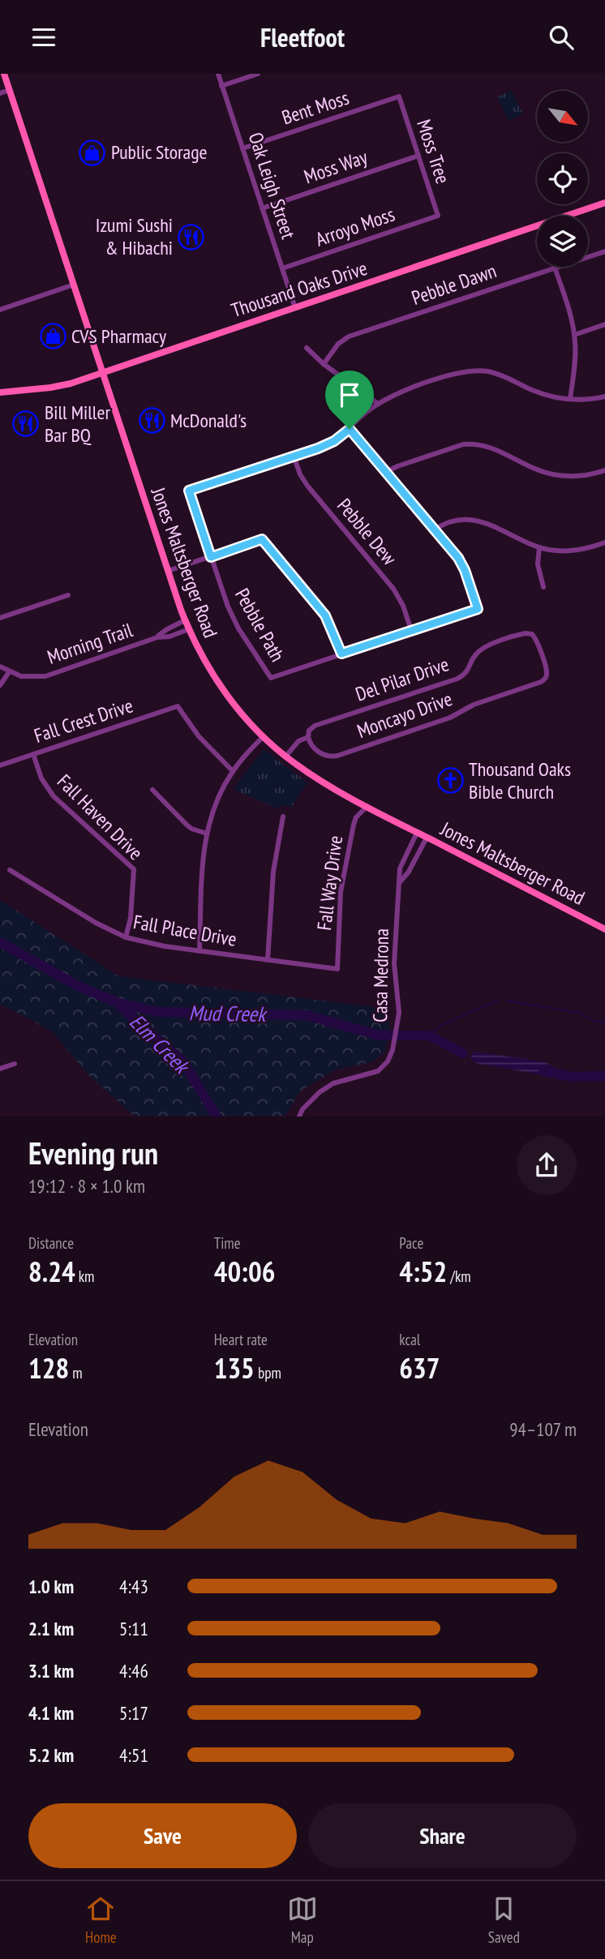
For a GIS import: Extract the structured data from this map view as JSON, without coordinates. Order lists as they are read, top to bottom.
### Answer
{
  "streets": {
    "main road": ["Thousand Oaks Drive", "Jones Maltsberger Road"],
    "street": [
      "Bent Moss",
      "Moss Tree",
      "Moss Way",
      "Oak Leigh Street",
      "Arroyo Moss",
      "Pebble Dawn",
      "Pebble Dew",
      "Pebble Path",
      "Morning Trail",
      "Del Pilar Drive",
      "Moncayo Drive",
      "Fall Crest Drive",
      "Fall Haven Drive",
      "Fall Way Drive",
      "Fall Place Drive",
      "Casa Medrona"
    ]
  },
  "crossings": [
    ["Bent Moss", "Moss Tree"],
    ["Bent Moss", "Oak Leigh Street"],
    ["Moss Tree", "Moss Way"],
    ["Moss Tree", "Arroyo Moss"],
    ["Moss Way", "Oak Leigh Street"],
    ["Oak Leigh Street", "Arroyo Moss"],
    ["Oak Leigh Street", "Thousand Oaks Drive"],
    ["Thousand Oaks Drive", "Jones Maltsberger Road"],
    ["Pebble Dew", "Pebble Path"],
    ["Jones Maltsberger Road", "Morning Trail"],
    ["Jones Maltsberger Road", "Fall Way Drive"],
    ["Jones Maltsberger Road", "Casa Medrona"],
    ["Del Pilar Drive", "Moncayo Drive"],
    ["Fall Crest Drive", "Fall Haven Drive"],
    ["Fall Haven Drive", "Fall Place Drive"],
    ["Fall Way Drive", "Fall Place Drive"]
  ],
  "water": ["Mud Creek", "Elm Creek"],
  "places": {
    "shop": ["Public Storage", "CVS Pharmacy"],
    "restaurant": ["Izumi Sushi & Hibachi", "McDonald's", "Bill Miller Bar BQ"],
    "church": ["Thousand Oaks Bible Church"]
  },
  "north": "bottom right",
  "page": {
    "header": "Fleetfoot",
    "heading": ["Evening run", "19:12 · 8 × 1.0 km"],
    "stats": [
      ["Distance", "8.24 km"],
      ["Time", "40:06"],
      ["Pace", "4:52 /km"],
      ["Elevation", "128 m"],
      ["Heart rate", "135 bpm"],
      ["kcal", "637"]
    ],
    "chart": ["Elevation", "94–107 m"],
    "list": [
      {
        "name": "1.0 km",
        "note": "4:43"
      },
      {
        "name": "2.1 km",
        "note": "5:11"
      },
      {
        "name": "3.1 km",
        "note": "4:46"
      },
      {
        "name": "4.1 km",
        "note": "5:17"
      },
      {
        "name": "5.2 km",
        "note": "4:51"
      }
    ],
    "buttons": ["Save", "Share"],
    "tabs": ["Home", "Map", "Saved"]
  }
}
